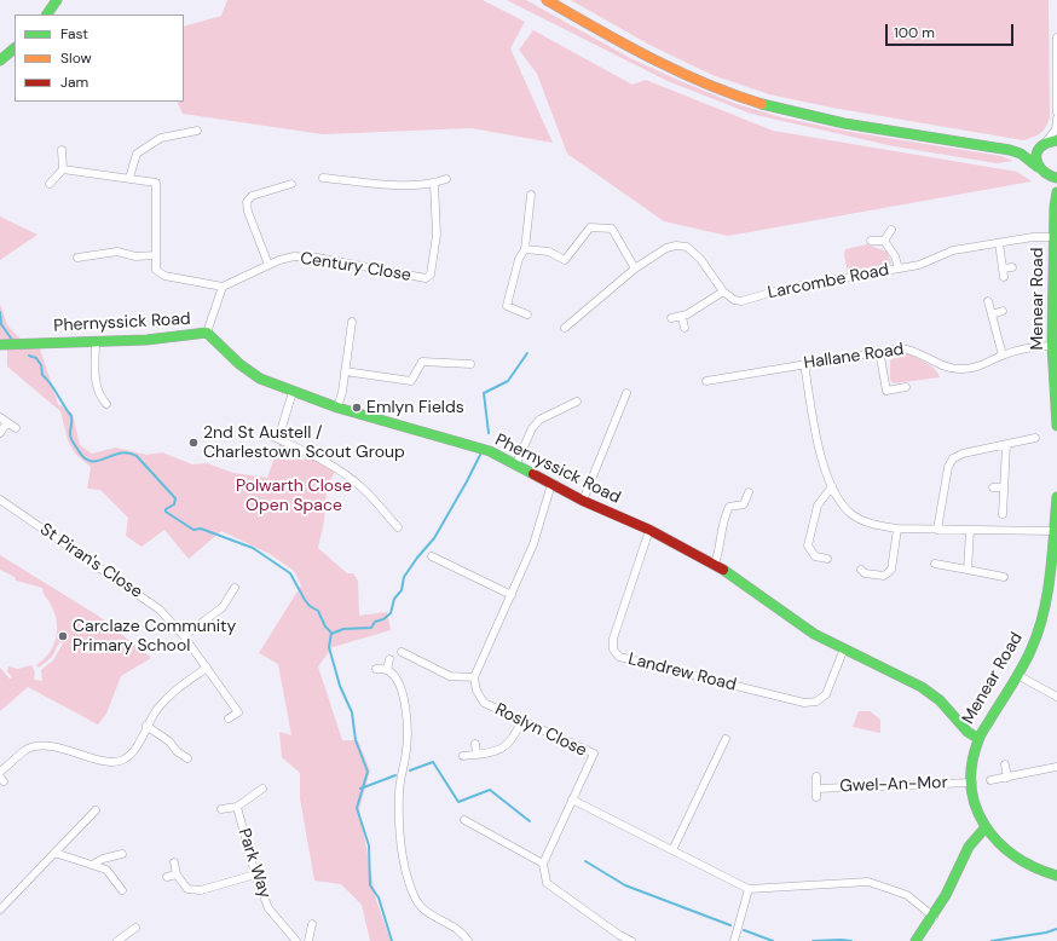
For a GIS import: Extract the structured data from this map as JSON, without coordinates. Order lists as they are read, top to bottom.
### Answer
{
  "streets": {
    "main road": ["Menear Road", "Phernyssick Road"],
    "street": [
      "Century Close",
      "Larcombe Road",
      "Hallane Road",
      "St Piran's Close",
      "Landrew Road",
      "Roslyn Close",
      "Gwel-An-Mor",
      "Park Way"
    ]
  },
  "crossings": [
    ["Larcombe Road", "Menear Road"],
    ["Menear Road", "Phernyssick Road"],
    ["Menear Road", "Hallane Road"],
    ["Menear Road", "Gwel-An-Mor"],
    ["Phernyssick Road", "Landrew Road"]
  ],
  "parks": ["Polwarth Close Open Space"],
  "places": ["Emlyn Fields", "2nd St Austell / Charlestown Scout Group", "Carclaze Community Primary School"],
  "legend": ["Fast", "Slow", "Jam"],
  "scale_bar": "100 m"
}
